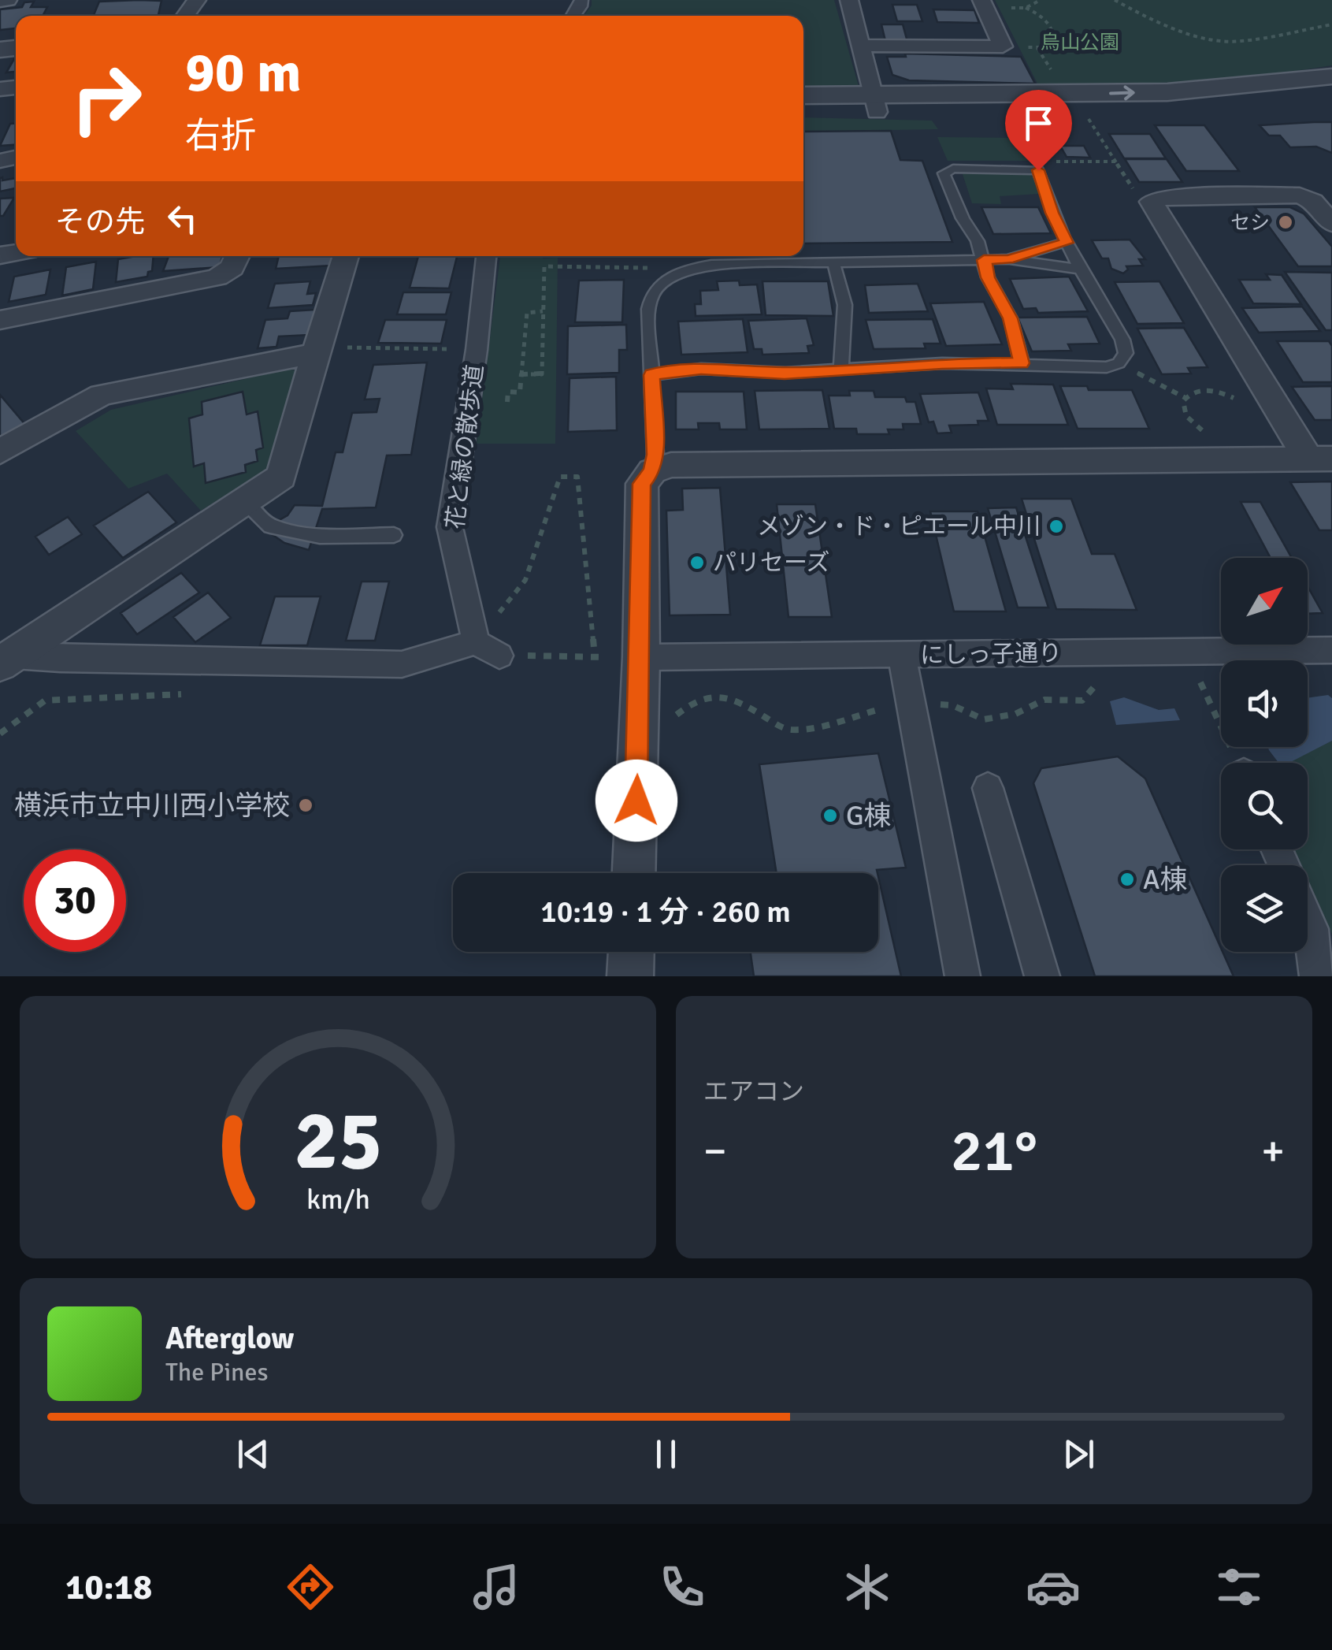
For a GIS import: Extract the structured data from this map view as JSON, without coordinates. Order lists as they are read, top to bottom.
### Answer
{
  "streets": {
    "street": ["花と緑の散歩道", "にしっ子通り"]
  },
  "parks": ["烏山公園"],
  "places": [
    "セシ",
    "メゾン・ド・ピエール中川",
    "パリセーズ",
    "横浜市立中川西小学校",
    "G棟",
    "A棟"
  ],
  "north": "top right",
  "page": {
    "turn": ["90 m", "右折"],
    "then": "その先",
    "limit": "30",
    "trip": "10:19 · 1 分 · 260 m",
    "tile": "エアコン",
    "heat": ["−", "21°", "+"],
    "song": ["Afterglow", "The Pines"],
    "tabs": "10:18",
    "gauge": ["25", "km/h"]
  }
}
